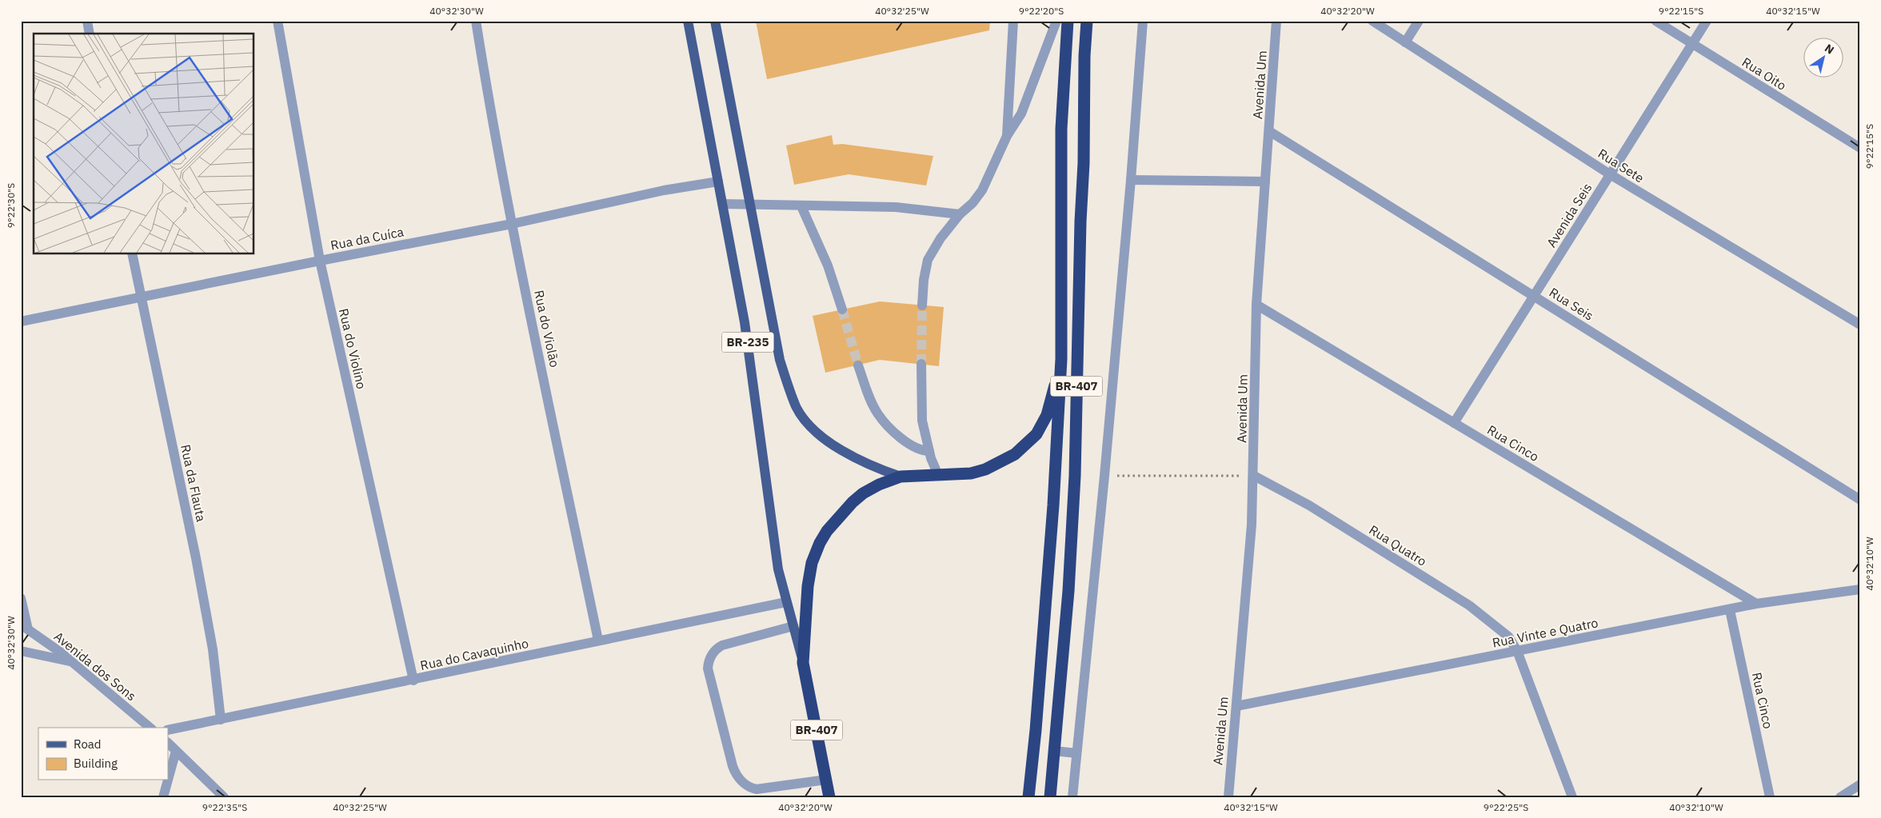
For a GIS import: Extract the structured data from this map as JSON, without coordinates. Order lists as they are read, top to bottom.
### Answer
{
  "streets": {
    "highway": ["BR-407"],
    "main road": ["BR-235"],
    "street": [
      "Rua Oito",
      "Avenida Um",
      "Rua Sete",
      "Avenida Seis",
      "Rua da Cuíca",
      "Rua Seis",
      "Rua do Violão",
      "Rua do Violino",
      "Rua Cinco",
      "Rua da Flauta",
      "Rua Quatro",
      "Rua Vinte e Quatro",
      "Rua do Cavaquinho",
      "Avenida dos Sons"
    ]
  },
  "crossings": [
    ["Rua Oito", "Avenida Seis"],
    ["Avenida Um", "Rua Seis"],
    ["Avenida Um", "Rua Cinco"],
    ["Avenida Um", "Rua Quatro"],
    ["Avenida Um", "Rua Vinte e Quatro"],
    ["Rua Sete", "Avenida Seis"],
    ["Avenida Seis", "Rua Seis"],
    ["Avenida Seis", "Rua Cinco"],
    ["Rua da Cuíca", "Rua do Violão"],
    ["Rua da Cuíca", "BR-235"],
    ["Rua da Cuíca", "Rua do Violino"],
    ["Rua da Cuíca", "Rua da Flauta"],
    ["Rua do Violão", "Rua do Cavaquinho"],
    ["BR-235", "BR-407"],
    ["BR-235", "Rua do Cavaquinho"],
    ["Rua do Violino", "Rua do Cavaquinho"],
    ["Rua Cinco", "Rua Vinte e Quatro"],
    ["Rua da Flauta", "Rua do Cavaquinho"],
    ["Rua Quatro", "Rua Vinte e Quatro"]
  ],
  "legend": ["Road", "Building"],
  "north": "top right",
  "coordinates": [
    "40°32'30\"W",
    "40°32'25\"W",
    "9°22'20\"S",
    "40°32'20\"W",
    "9°22'15\"S",
    "40°32'15\"W",
    "9°22'30\"S",
    "40°32'10\"W",
    "9°22'35\"S",
    "9°22'25\"S"
  ]
}
